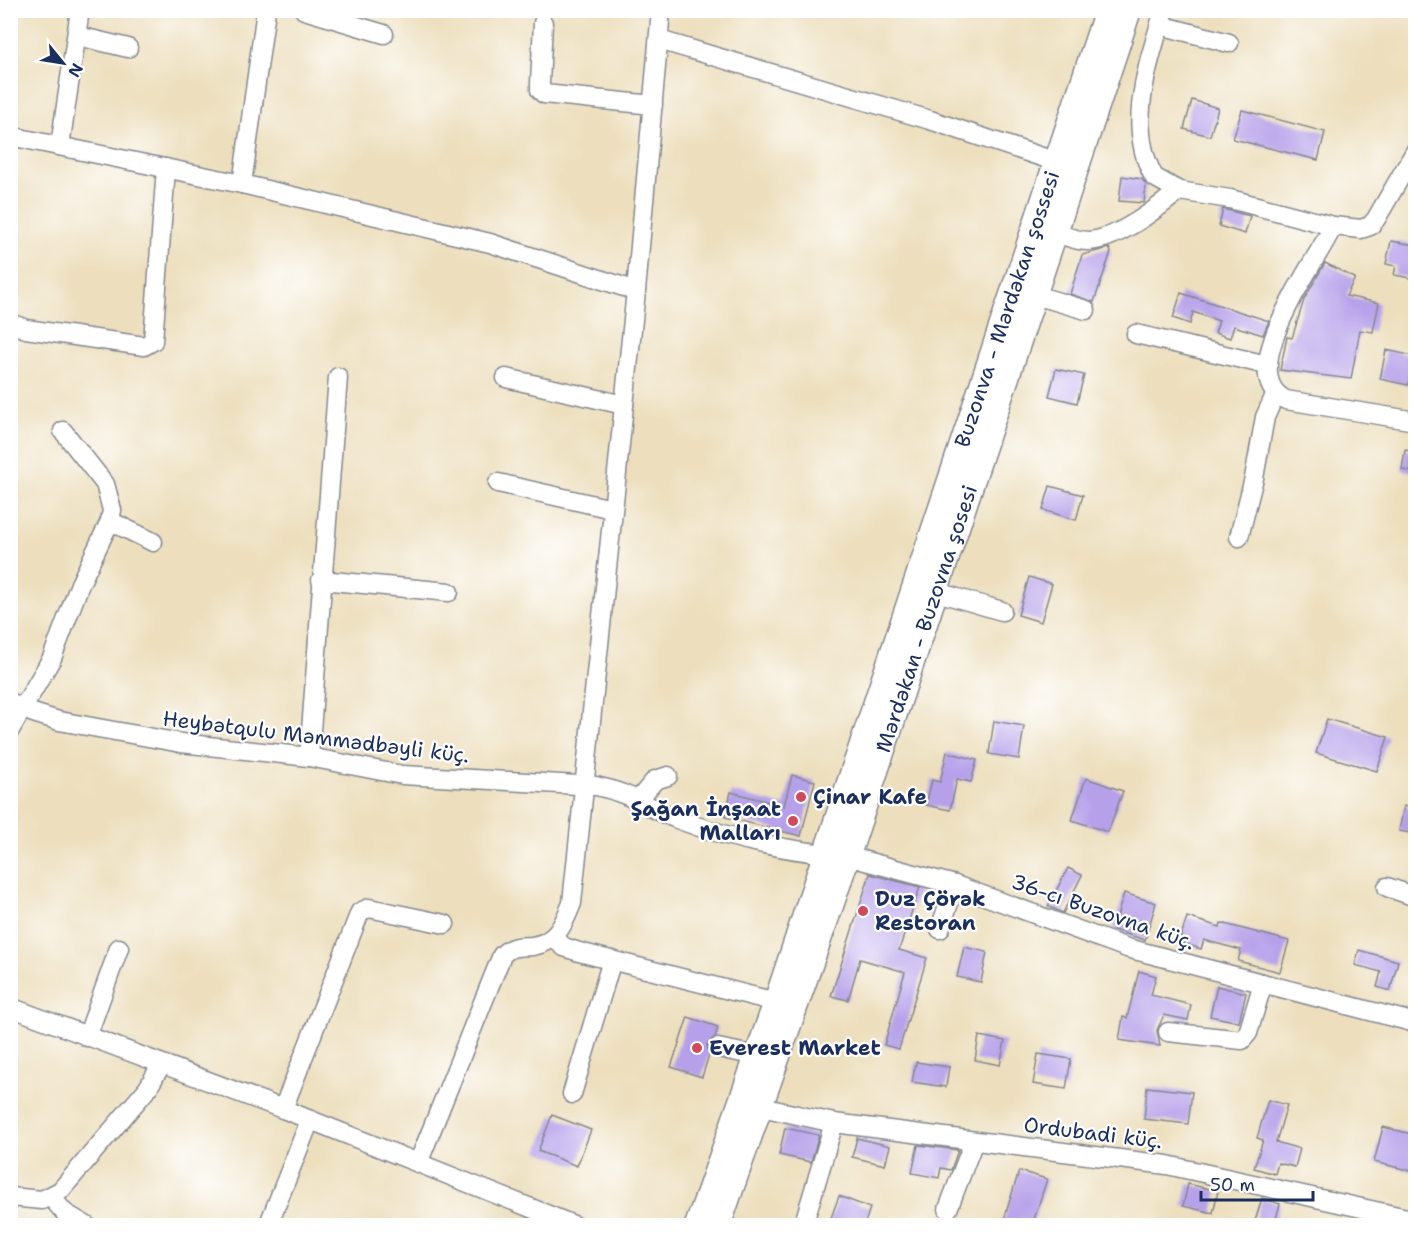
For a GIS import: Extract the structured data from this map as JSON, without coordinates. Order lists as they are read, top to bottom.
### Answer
{
  "streets": {
    "main road": ["Buzonva - Mərdəkan şossesi", "Mərdəkan - Buzovna şosesi"],
    "street": ["Heybətqulu Məmmədbəyli küç.", "36-cı Buzovna küç.", "Ordubadi küç."]
  },
  "crossings": [
    ["Buzonva - Mərdəkan şossesi", "Mərdəkan - Buzovna şosesi"],
    ["Buzonva - Mərdəkan şossesi", "Heybətqulu Məmmədbəyli küç."],
    ["Buzonva - Mərdəkan şossesi", "36-cı Buzovna küç."],
    ["Mərdəkan - Buzovna şosesi", "Heybətqulu Məmmədbəyli küç."],
    ["Mərdəkan - Buzovna şosesi", "36-cı Buzovna küç."],
    ["Mərdəkan - Buzovna şosesi", "Ordubadi küç."],
    ["Heybətqulu Məmmədbəyli küç.", "36-cı Buzovna küç."]
  ],
  "places": [
    "Çinar Kafe",
    "Şağan İnşaat Malları",
    "Duz Çörək Restoran",
    "Everest Market"
  ],
  "scale_bar": "50 m",
  "north": "bottom right"
}
